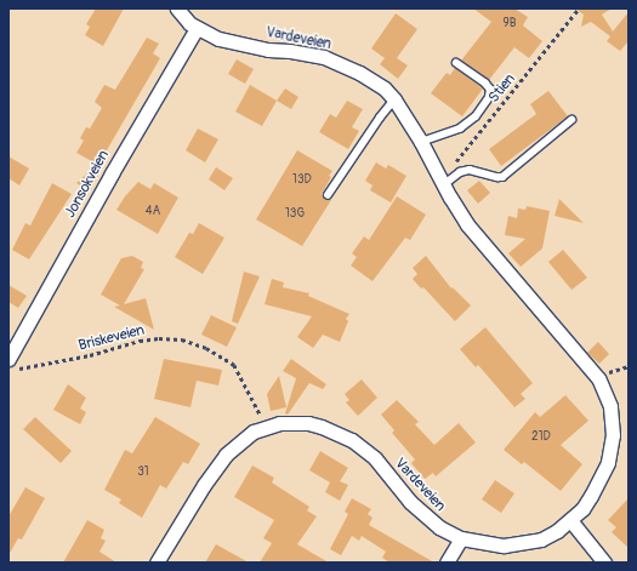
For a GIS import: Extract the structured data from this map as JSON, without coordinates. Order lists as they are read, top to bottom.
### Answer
{
  "streets": {
    "street": ["Vardeveien", "Jonsokveien"],
    "path": ["Stien", "Briskeveien"]
  },
  "crossings": [
    ["Vardeveien", "Stien"],
    ["Vardeveien", "Jonsokveien"],
    ["Vardeveien", "Briskeveien"],
    ["Jonsokveien", "Briskeveien"]
  ],
  "house_numbers": [
    "9B",
    "13D",
    "4A",
    "13G",
    "21D",
    "31"
  ]
}
